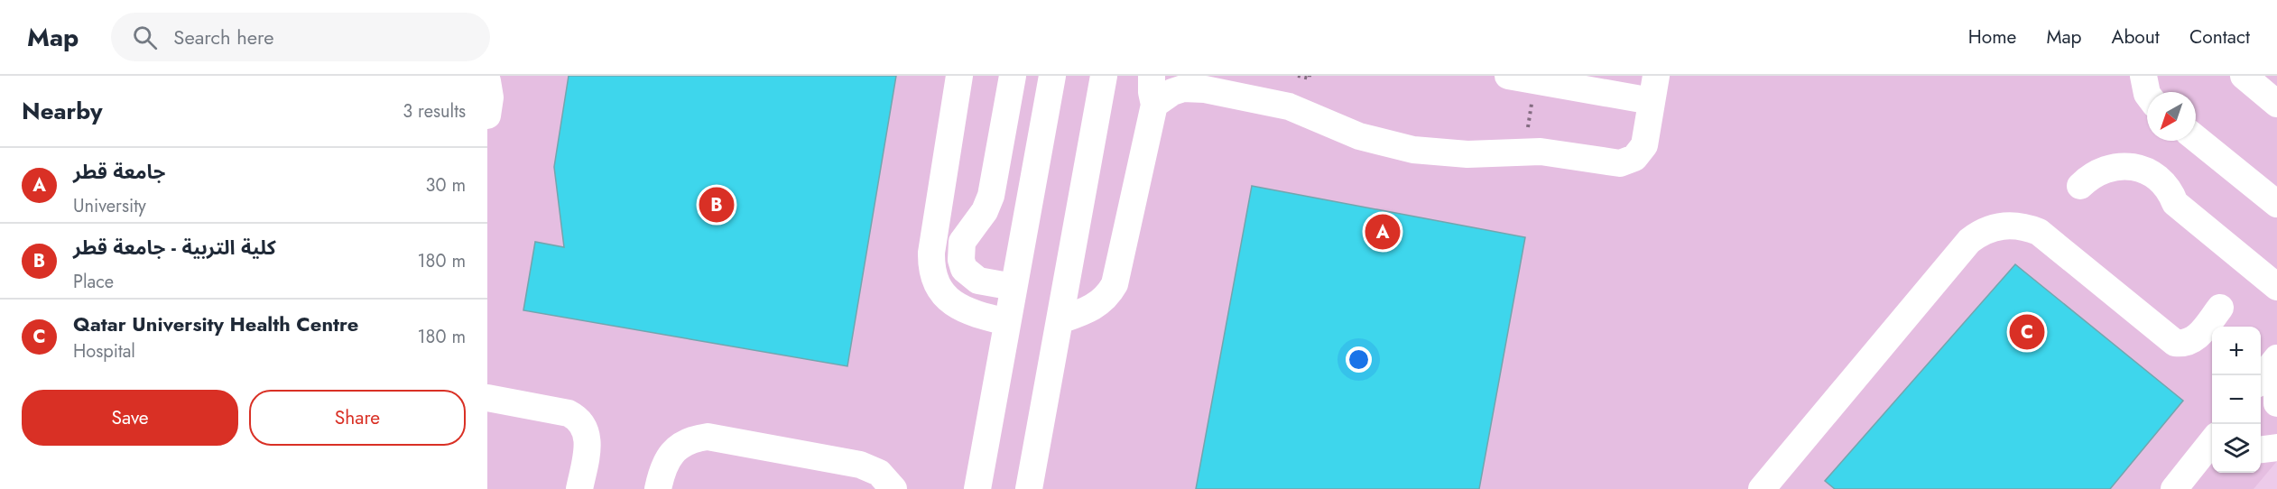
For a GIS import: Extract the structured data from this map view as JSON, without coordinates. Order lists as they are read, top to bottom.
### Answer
{
  "north": "bottom left",
  "page": {
    "header": "Map",
    "search": "Search here",
    "nav": [
      "Home",
      "Map",
      "About",
      "Contact"
    ],
    "heading": ["Nearby", "3 results"],
    "list": [
      {
        "mark": "A",
        "name": "جامعة قطر",
        "note": "University",
        "value": "30 m"
      },
      {
        "mark": "B",
        "name": "كلية التربية - جامعة قطر",
        "note": "Place",
        "value": "180 m"
      },
      {
        "mark": "C",
        "name": "Qatar University Health Centre",
        "note": "Hospital",
        "value": "180 m"
      }
    ],
    "pins": ["B", "A", "C"],
    "map_buttons": ["+", "−"],
    "buttons": ["Save", "Share"]
  }
}
